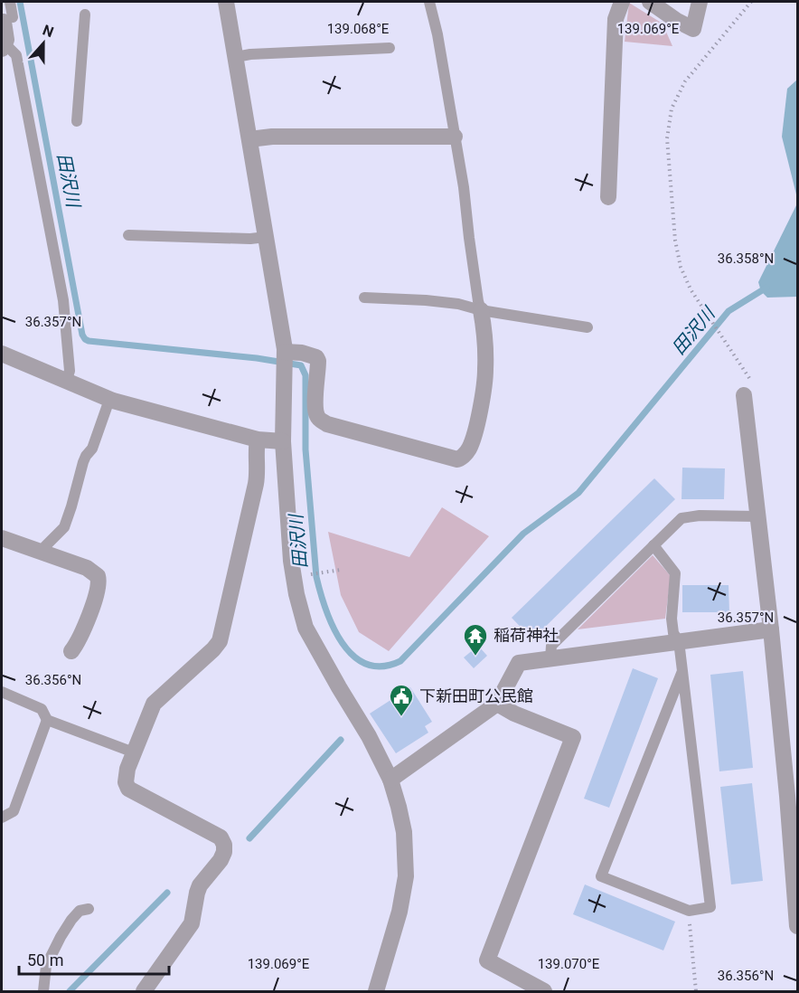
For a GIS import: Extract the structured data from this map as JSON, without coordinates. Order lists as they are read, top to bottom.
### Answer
{
  "water": ["田沢川"],
  "places": {
    "temple": ["稲荷神社"],
    "public building": ["下新田町公民館"]
  },
  "scale_bar": "50 m",
  "north": "top",
  "coordinates": [
    "139.068°E",
    "139.069°E",
    "36.358°N",
    "36.357°N",
    "36.356°N",
    "139.070°E"
  ]
}
